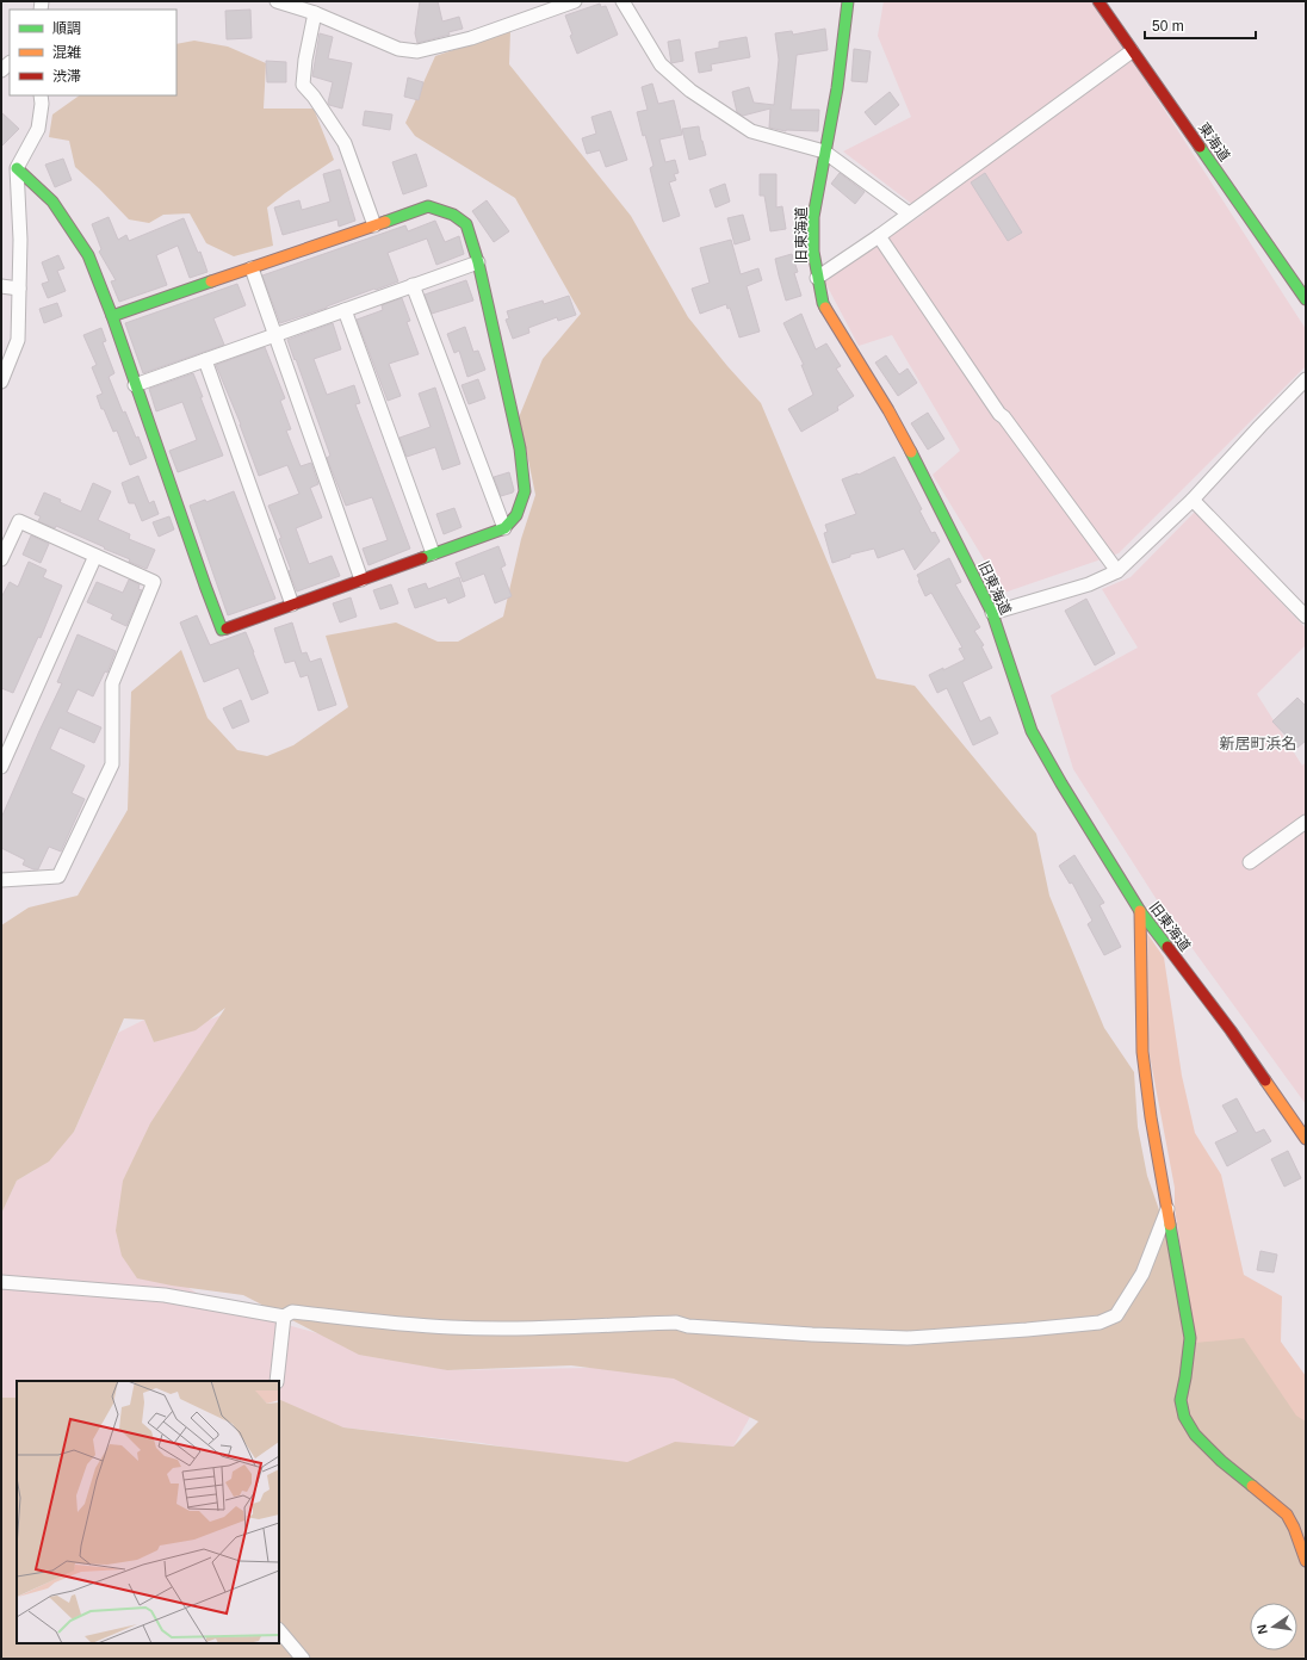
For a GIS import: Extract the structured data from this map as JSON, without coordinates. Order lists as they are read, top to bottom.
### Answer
{
  "streets": {
    "street": ["東海道", "旧東海道"]
  },
  "districts": ["新居町浜名"],
  "legend": ["順調", "混雑", "渋滞"],
  "scale_bar": "50 m",
  "north": "left"
}
